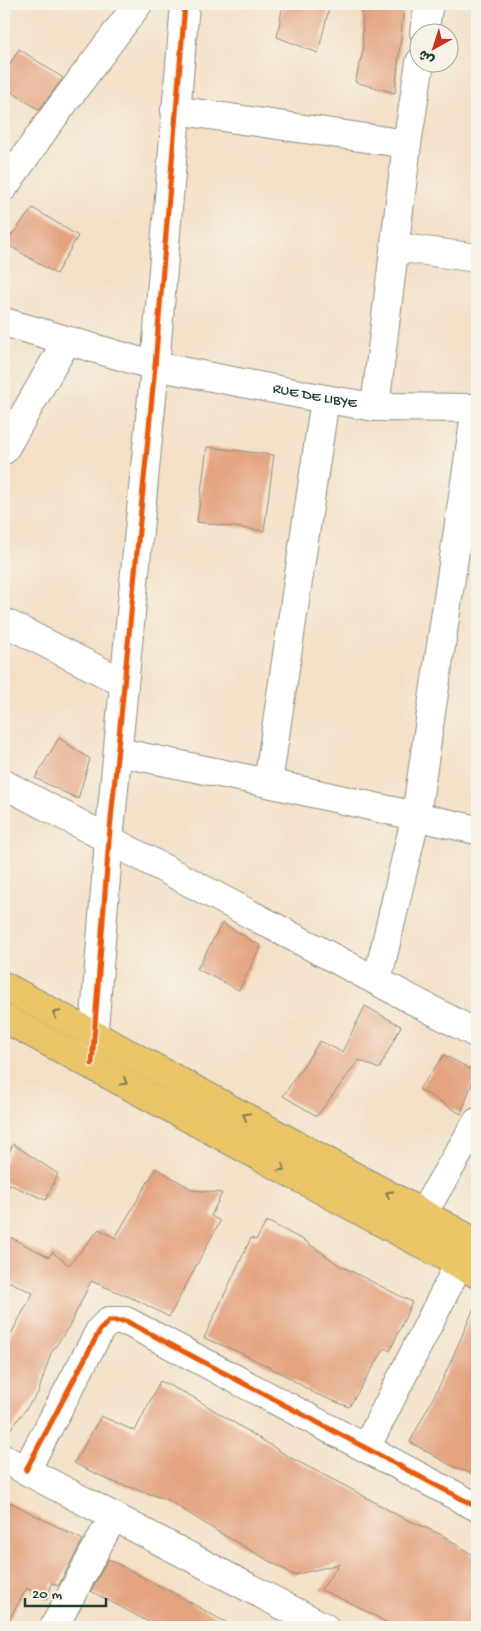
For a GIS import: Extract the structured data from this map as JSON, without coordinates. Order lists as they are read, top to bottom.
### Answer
{
  "streets": {
    "street": ["RUE DE LIBYE"]
  },
  "scale_bar": "20 m",
  "north": "bottom left"
}
